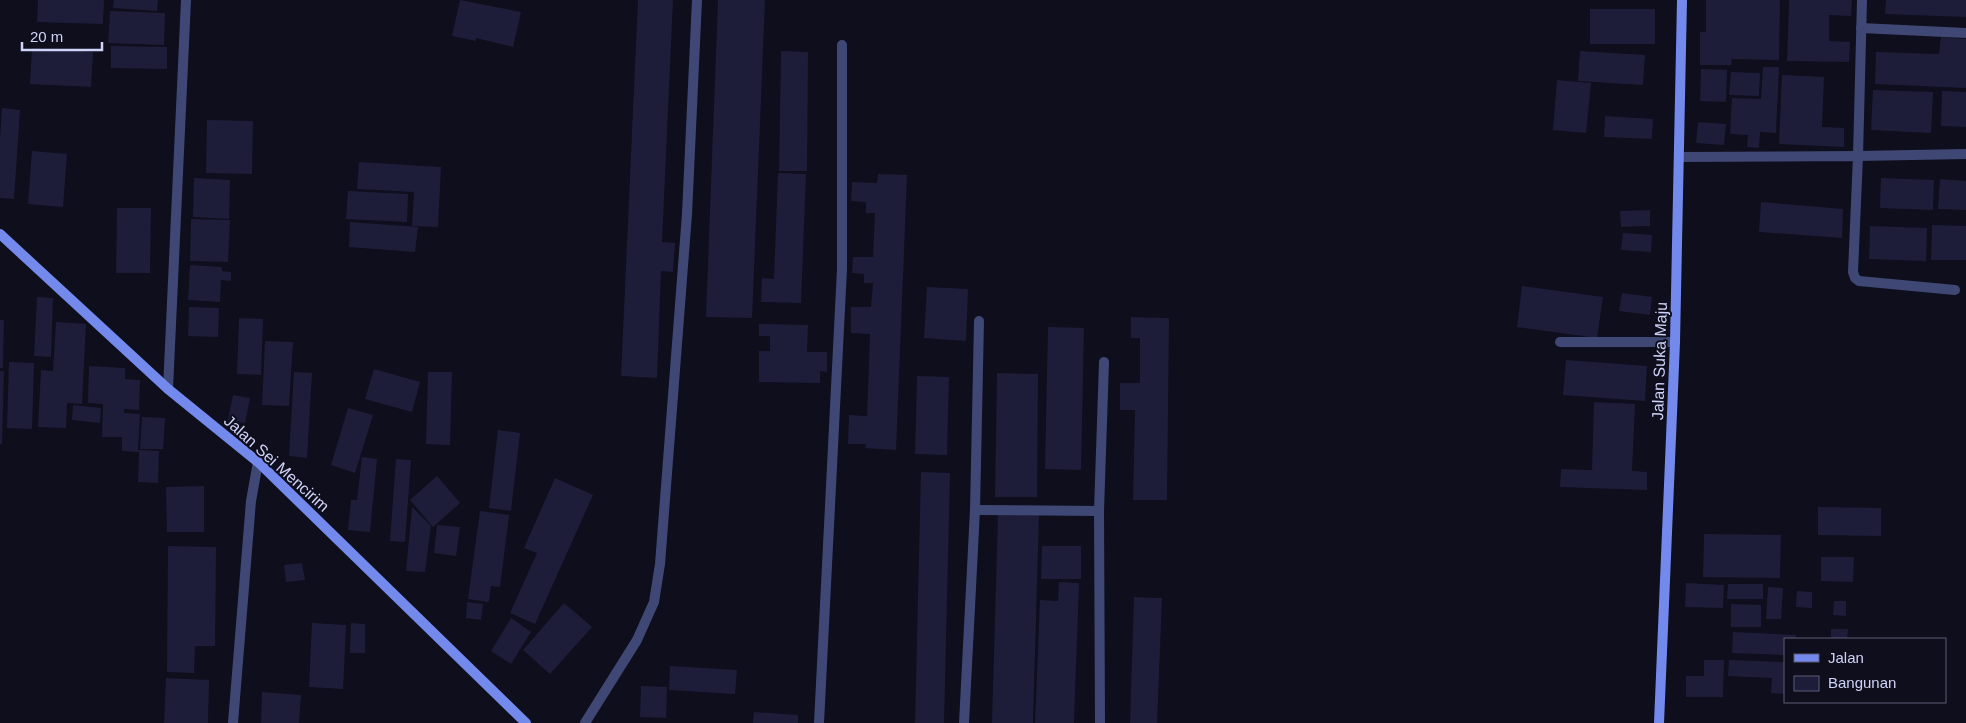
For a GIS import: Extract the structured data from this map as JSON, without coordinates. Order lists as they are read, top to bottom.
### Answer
{
  "streets": {
    "street": ["Jalan Suka Maju", "Jalan Sei Mencirim"]
  },
  "legend": ["Jalan", "Bangunan"],
  "scale_bar": "20 m"
}
